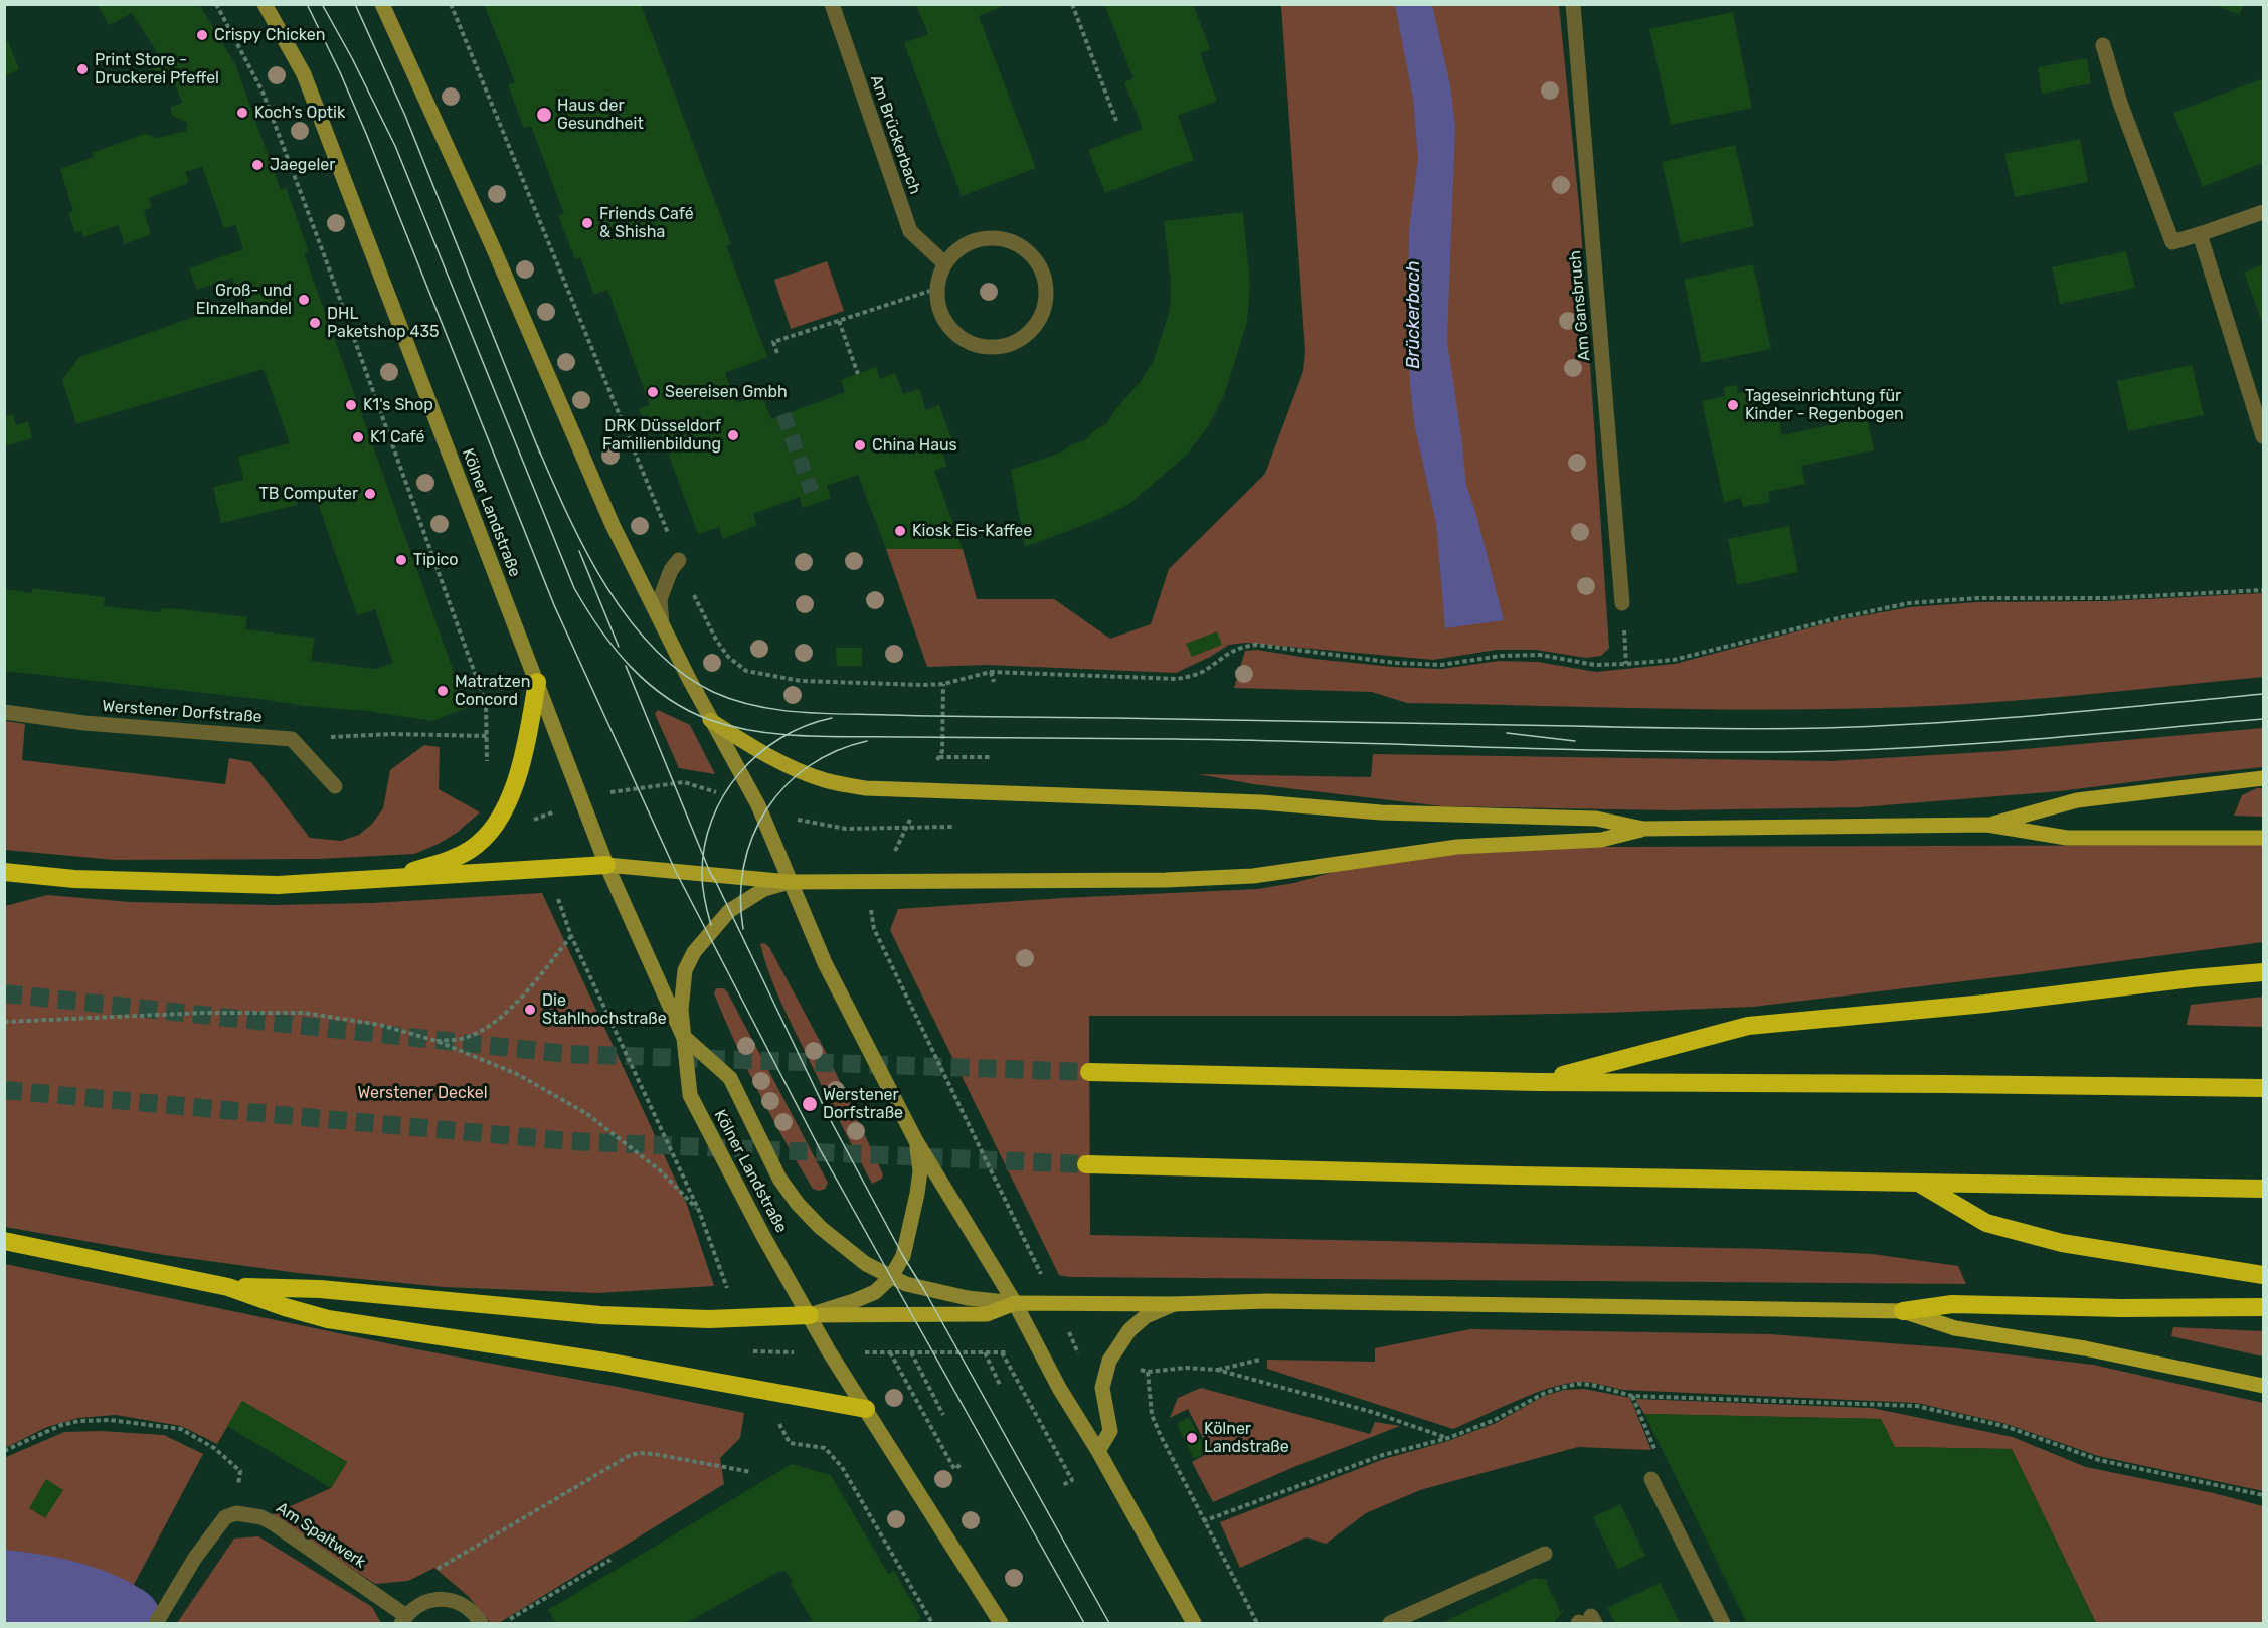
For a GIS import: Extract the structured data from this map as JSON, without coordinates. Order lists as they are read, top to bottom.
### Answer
{
  "streets": {
    "main road": ["Kölner Landstraße"],
    "street": [
      "Am Brückerbach",
      "Am Gansbruch",
      "Werstener Dorfstraße",
      "Am Spaltwerk"
    ]
  },
  "water": ["Brückerbach"],
  "parks": ["Werstener Deckel"],
  "places": [
    "Crispy Chicken",
    "Print Store - Druckerei Pfeffel",
    "Koch’s Optik",
    "Haus der Gesundheit",
    "Jaegeler",
    "Friends Café & Shisha",
    "Groß- und EInzelhandel",
    "DHL Paketshop 435",
    "Seereisen Gmbh",
    "K1's Shop",
    "Tageseinrichtung für Kinder - Regenbogen",
    "DRK Düsseldorf Familienbildung",
    "K1 Café",
    "China Haus",
    "TB Computer",
    "Kiosk Eis-Kaffee",
    "Tipico",
    "Matratzen Concord",
    "Die Stahlhochstraße",
    "Werstener Dorfstraße",
    "Kölner Landstraße"
  ]
}
